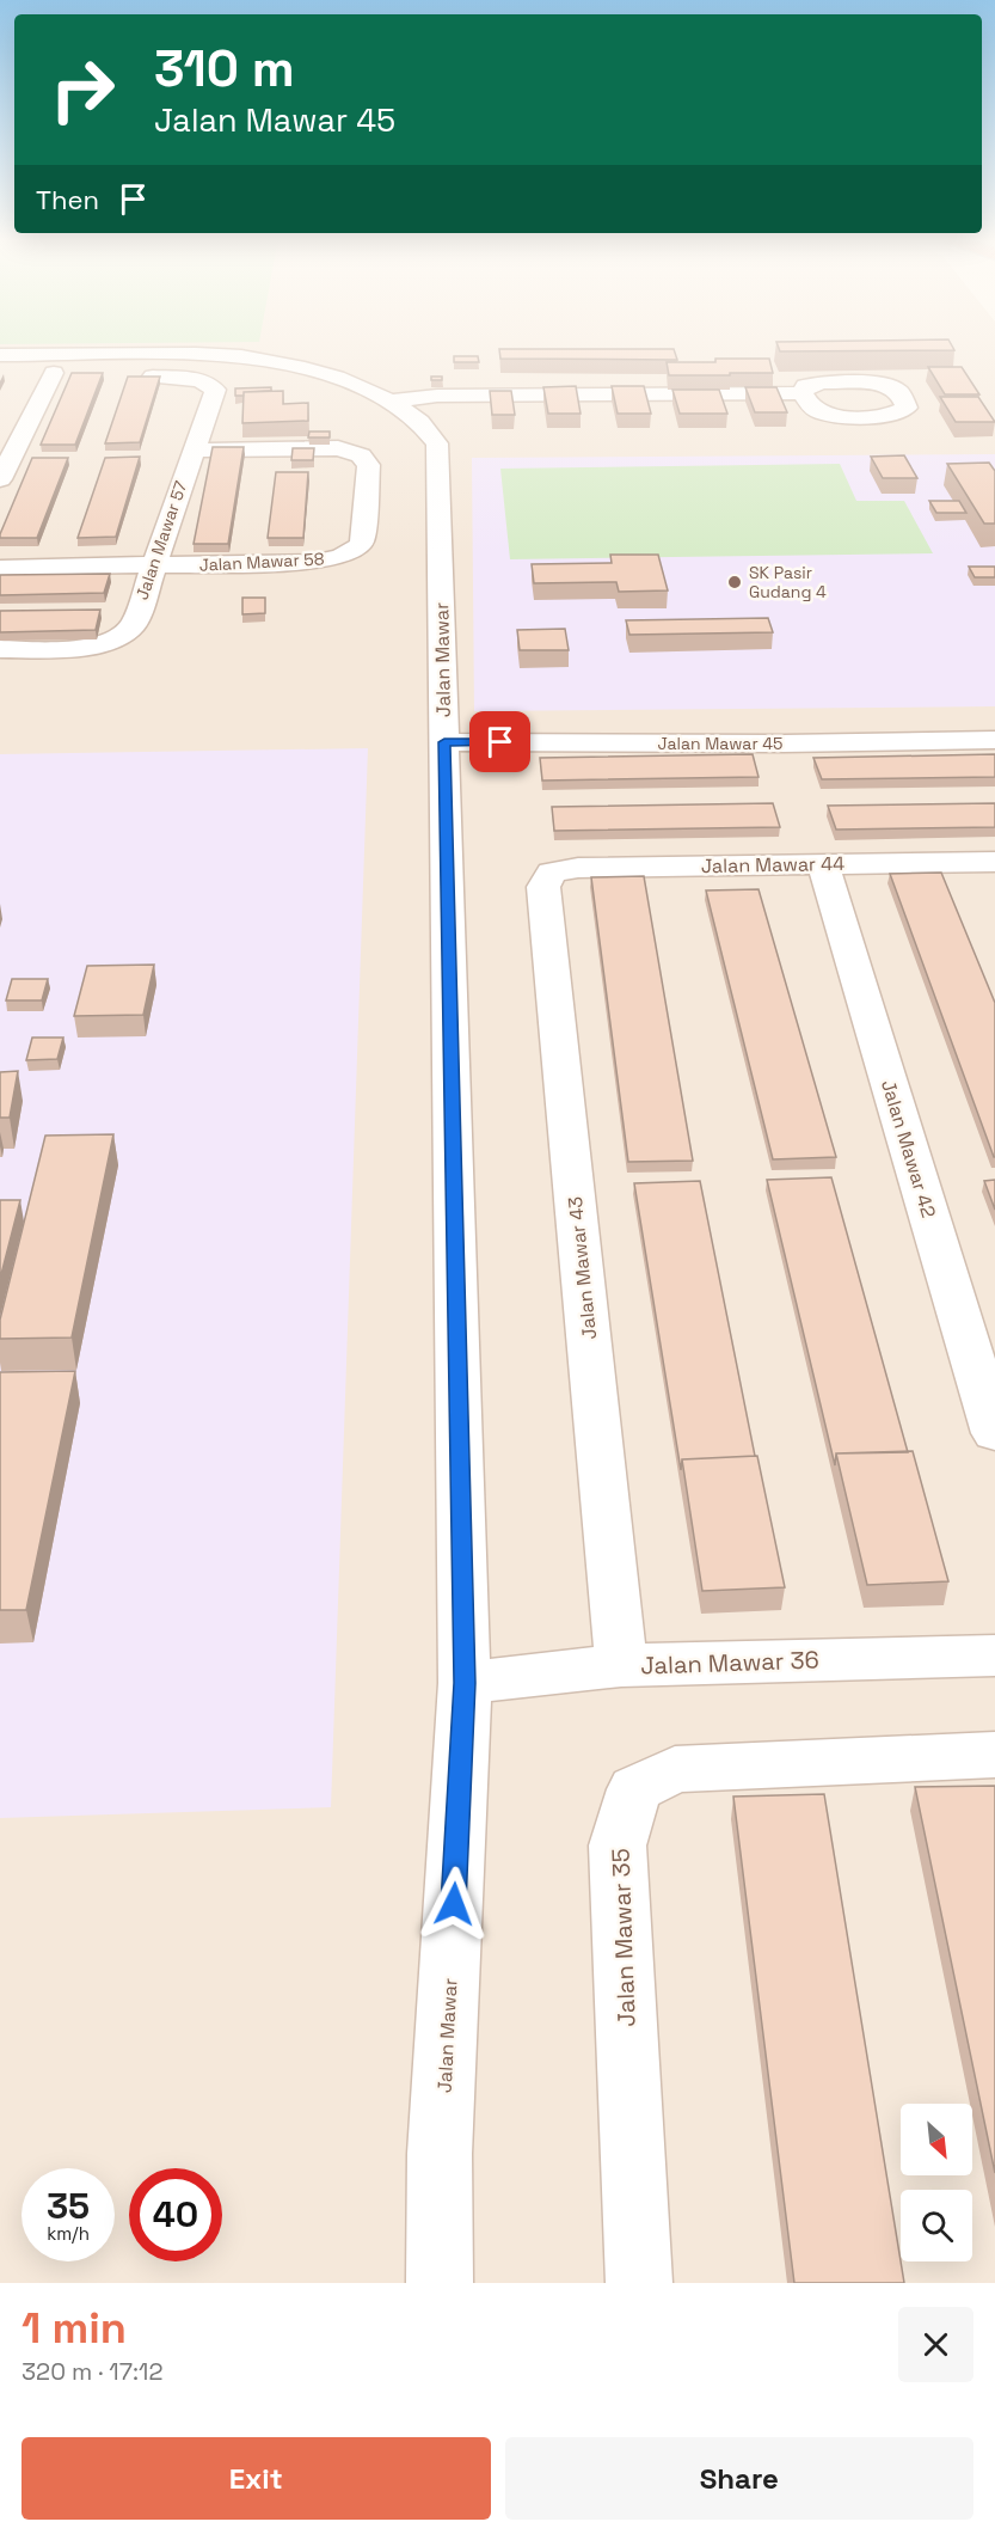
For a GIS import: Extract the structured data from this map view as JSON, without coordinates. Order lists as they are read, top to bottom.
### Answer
{
  "streets": {
    "street": [
      "Jalan Mawar 57",
      "Jalan Mawar 58",
      "Jalan Mawar",
      "Jalan Mawar 45",
      "Jalan Mawar 44",
      "Jalan Mawar 42",
      "Jalan Mawar 43",
      "Jalan Mawar 36",
      "Jalan Mawar 35"
    ]
  },
  "crossings": [
    ["Jalan Mawar 57", "Jalan Mawar 58"],
    ["Jalan Mawar", "Jalan Mawar 45"],
    ["Jalan Mawar", "Jalan Mawar 36"],
    ["Jalan Mawar 44", "Jalan Mawar 42"],
    ["Jalan Mawar 44", "Jalan Mawar 43"],
    ["Jalan Mawar 43", "Jalan Mawar 36"]
  ],
  "places": ["SK Pasir Gudang 4"],
  "north": "bottom right",
  "page": {
    "turn": ["310 m", "Jalan Mawar 45"],
    "then": "Then",
    "speed": "35 km/h",
    "limit": "40",
    "heading": ["1 min", "320 m · 17:12"],
    "buttons": ["Exit", "Share"]
  }
}
